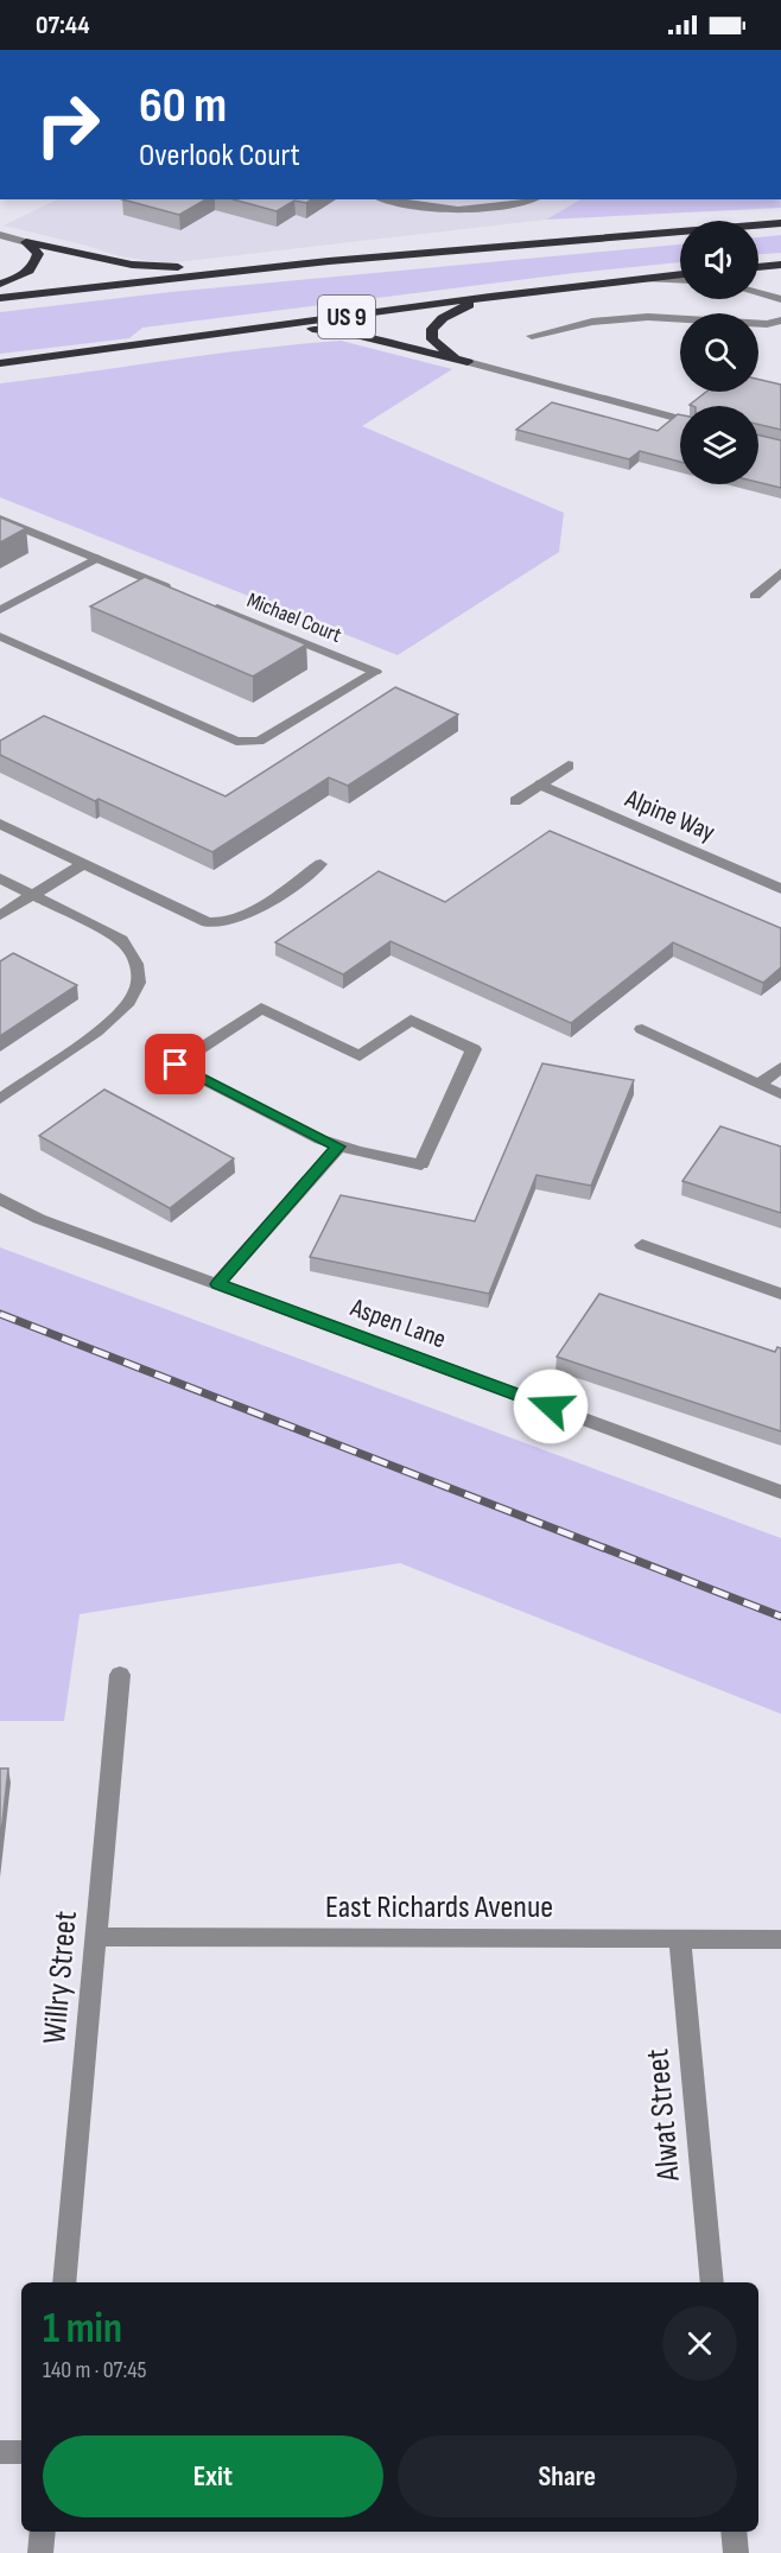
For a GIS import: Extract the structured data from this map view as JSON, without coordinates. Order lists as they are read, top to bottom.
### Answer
{
  "streets": {
    "highway": ["US 9"],
    "street": [
      "Michael Court",
      "Alpine Way",
      "Aspen Lane",
      "East Richards Avenue",
      "Willry Street",
      "Alwat Street"
    ]
  },
  "crossings": [
    ["East Richards Avenue", "Willry Street"],
    ["East Richards Avenue", "Alwat Street"]
  ],
  "page": {
    "status": "07:44",
    "turn": ["60 m", "Overlook Court"],
    "heading": ["1 min", "140 m · 07:45"],
    "buttons": ["Exit", "Share"]
  }
}
